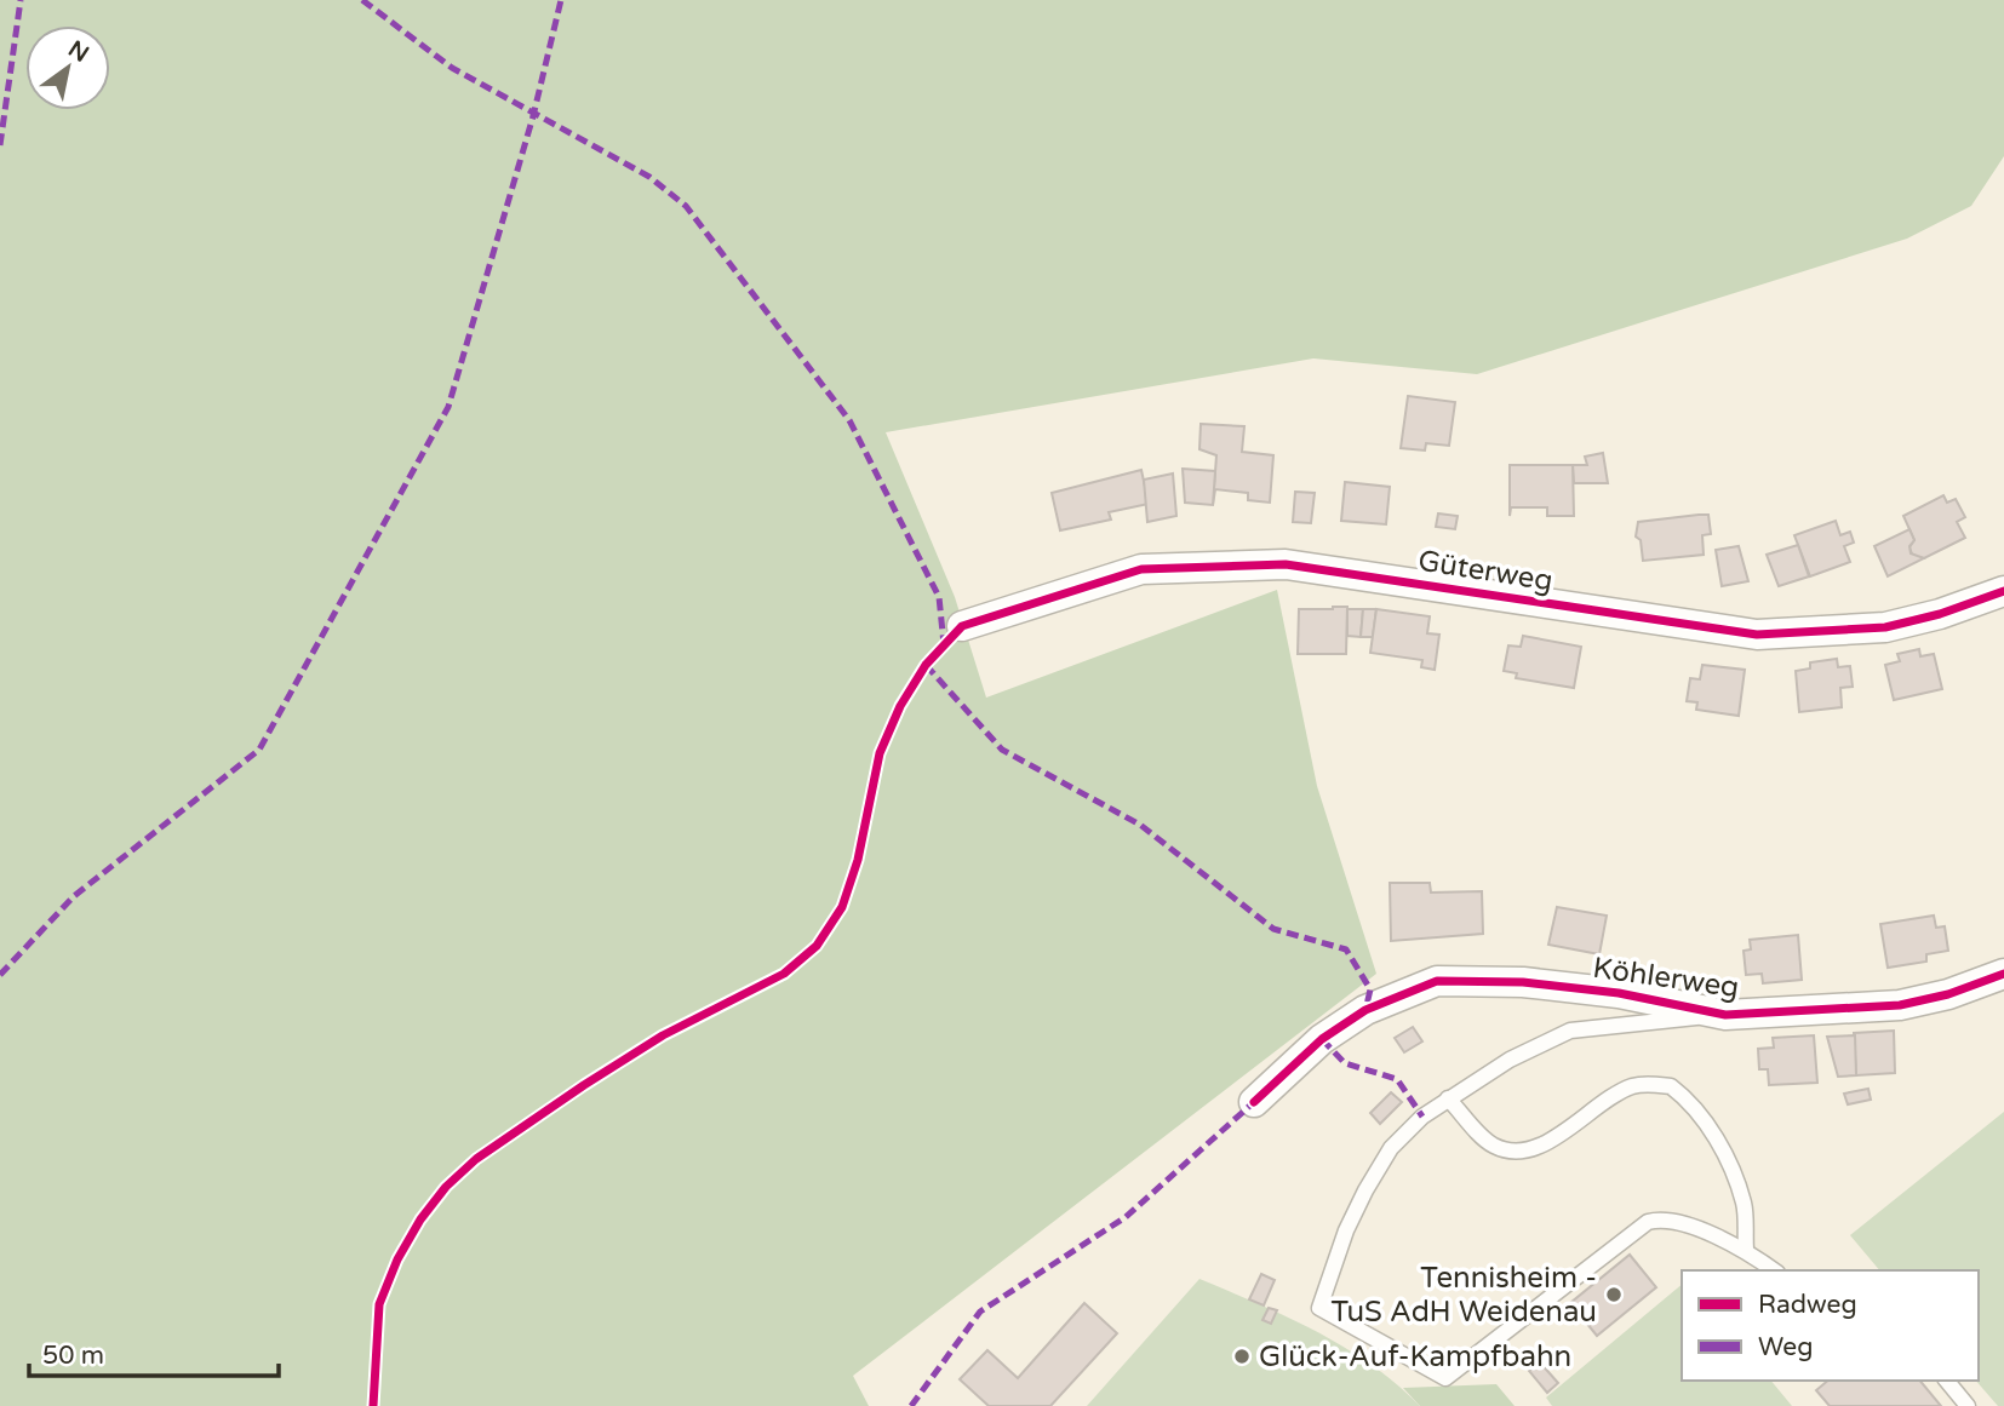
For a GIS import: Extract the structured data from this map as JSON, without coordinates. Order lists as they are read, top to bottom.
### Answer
{
  "streets": {
    "street": ["Güterweg", "Köhlerweg"]
  },
  "places": ["Tennisheim - TuS AdH Weidenau", "Glück-Auf-Kampfbahn"],
  "legend": ["Radweg", "Weg"],
  "scale_bar": "50 m",
  "north": "top right"
}
